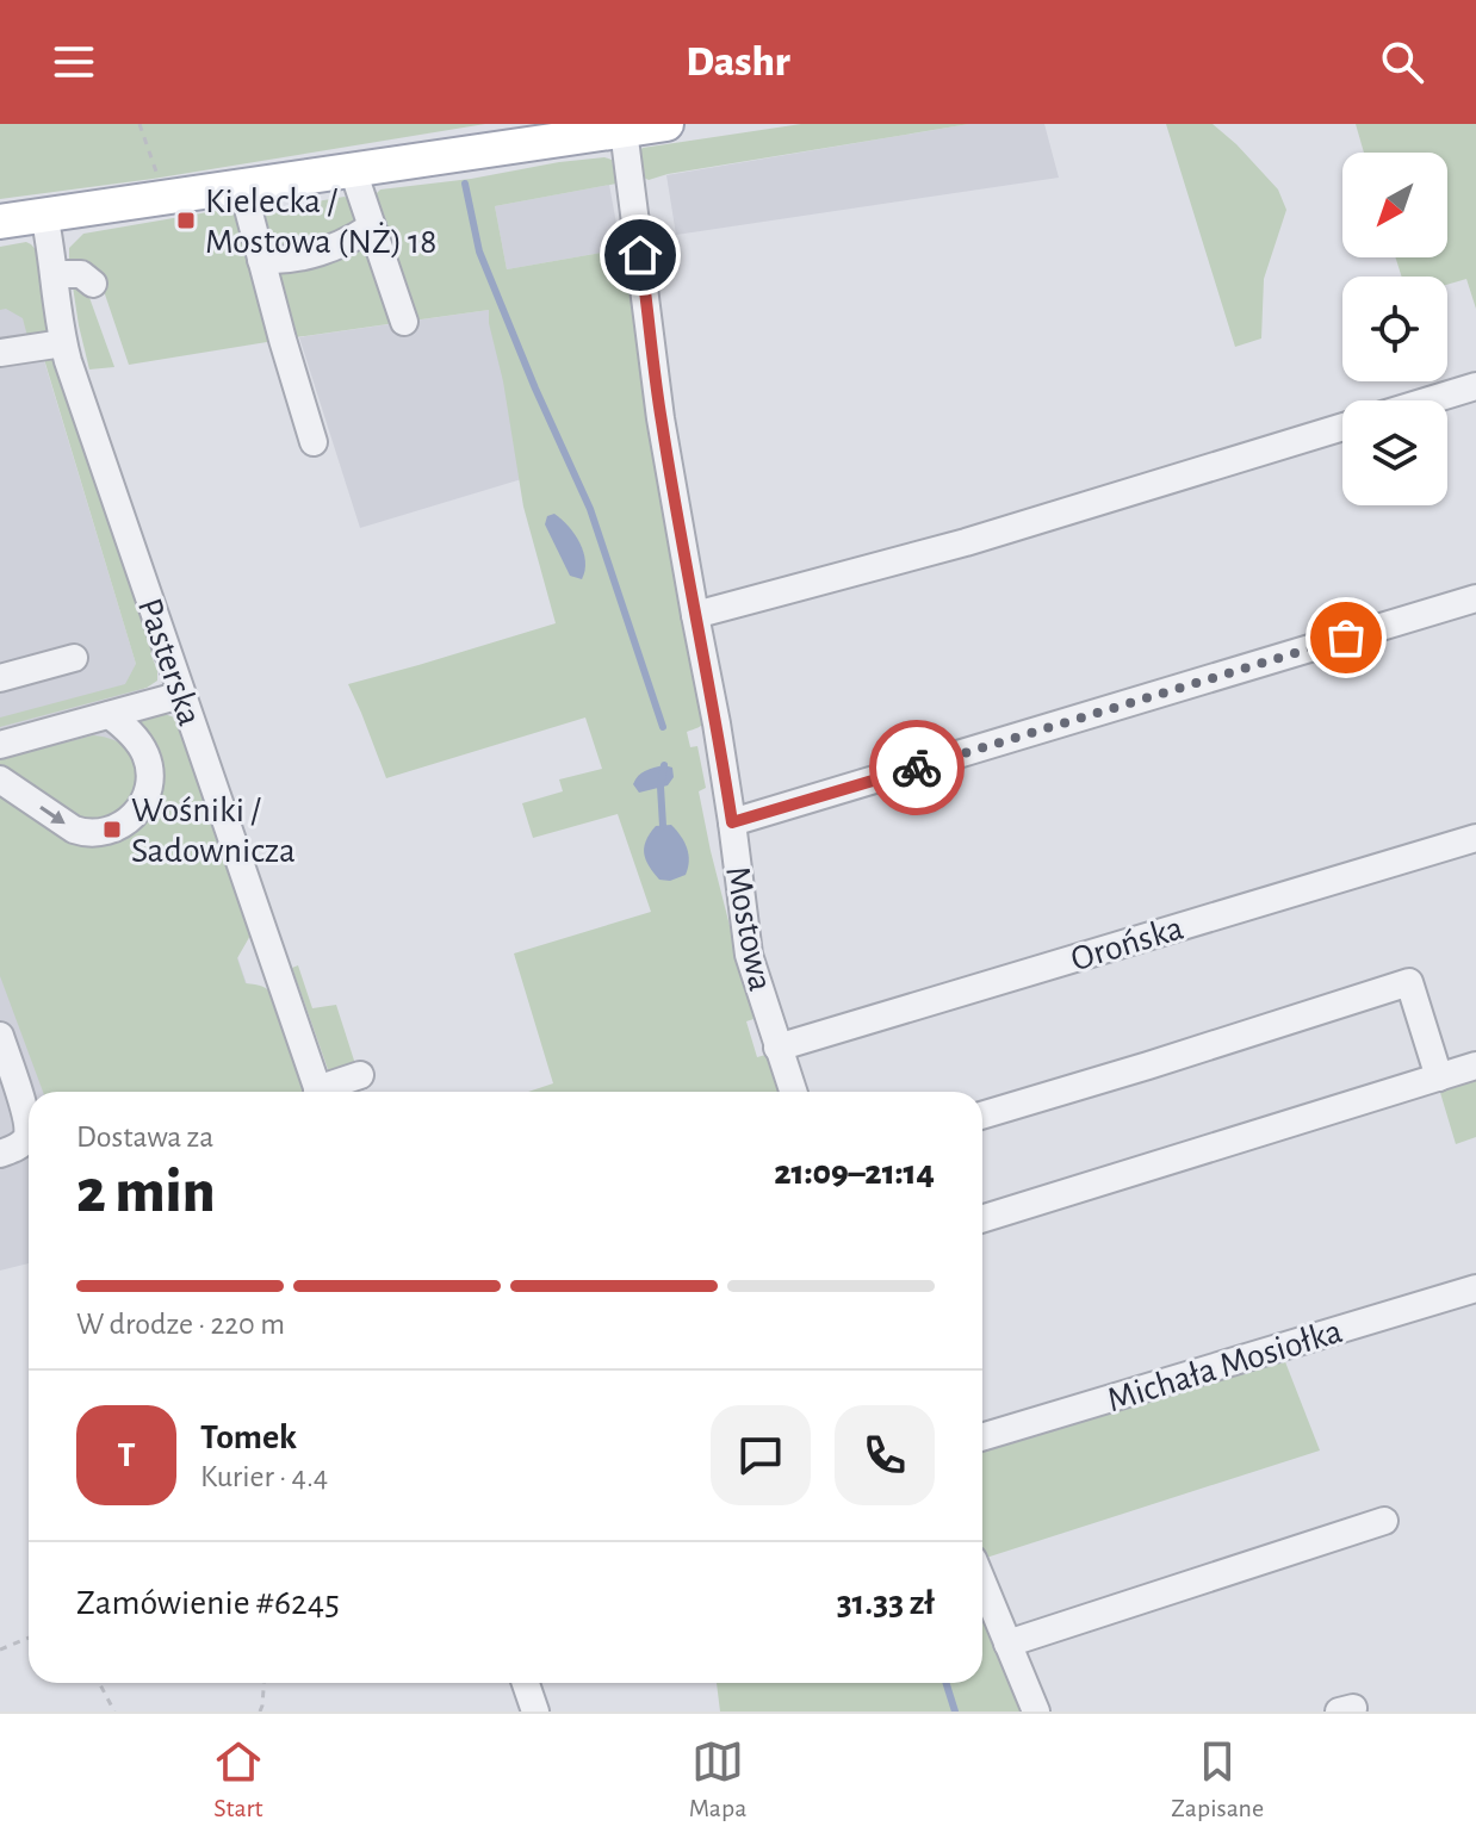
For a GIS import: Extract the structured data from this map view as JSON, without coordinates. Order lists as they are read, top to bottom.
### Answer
{
  "streets": {
    "street": [
      "Pasterska",
      "Mostowa",
      "Orońska",
      "Michała Mosiołka"
    ]
  },
  "crossings": [
    ["Mostowa", "Orońska"]
  ],
  "places": {
    "transit": ["Kielecka / Mostowa (NŻ) 18", "Wośniki / Sadownicza"]
  },
  "north": "bottom left",
  "page": {
    "header": "Dashr",
    "heading": ["2 min", "Dostawa za", "21:09–21:14"],
    "panel": [
      "Tomek",
      "Kurier · 4.4",
      "Zamówienie #6245",
      "31.33 zł"
    ],
    "bar": "W drodze · 220 m",
    "round": "T",
    "tabs": ["Start", "Mapa", "Zapisane"]
  }
}
